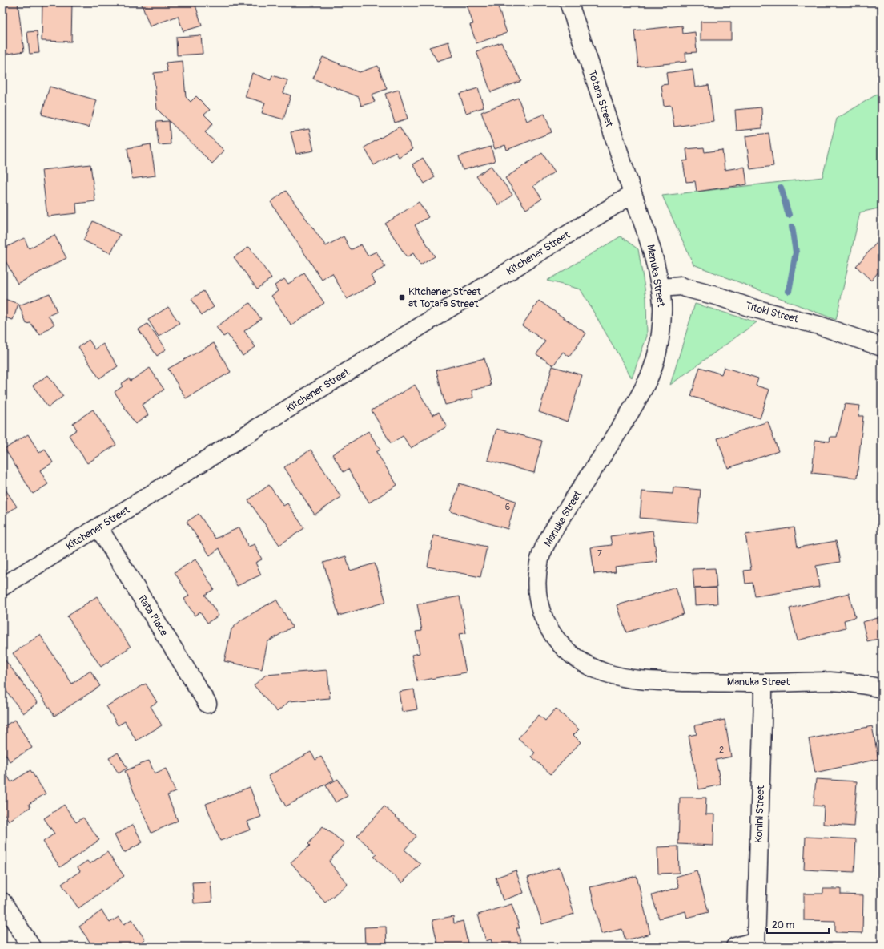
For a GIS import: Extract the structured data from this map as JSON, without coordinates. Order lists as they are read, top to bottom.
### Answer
{
  "streets": {
    "street": [
      "Totara Street",
      "Kitchener Street",
      "Manuka Street",
      "Titoki Street",
      "Rata Place",
      "Konini Street"
    ]
  },
  "crossings": [
    ["Totara Street", "Kitchener Street"],
    ["Totara Street", "Manuka Street"],
    ["Kitchener Street", "Manuka Street"],
    ["Kitchener Street", "Rata Place"],
    ["Manuka Street", "Titoki Street"],
    ["Manuka Street", "Konini Street"]
  ],
  "places": {
    "transit": ["Kitchener Street at Totara Street"]
  },
  "house_numbers": ["6", "7", "2"],
  "scale_bar": "20 m"
}
